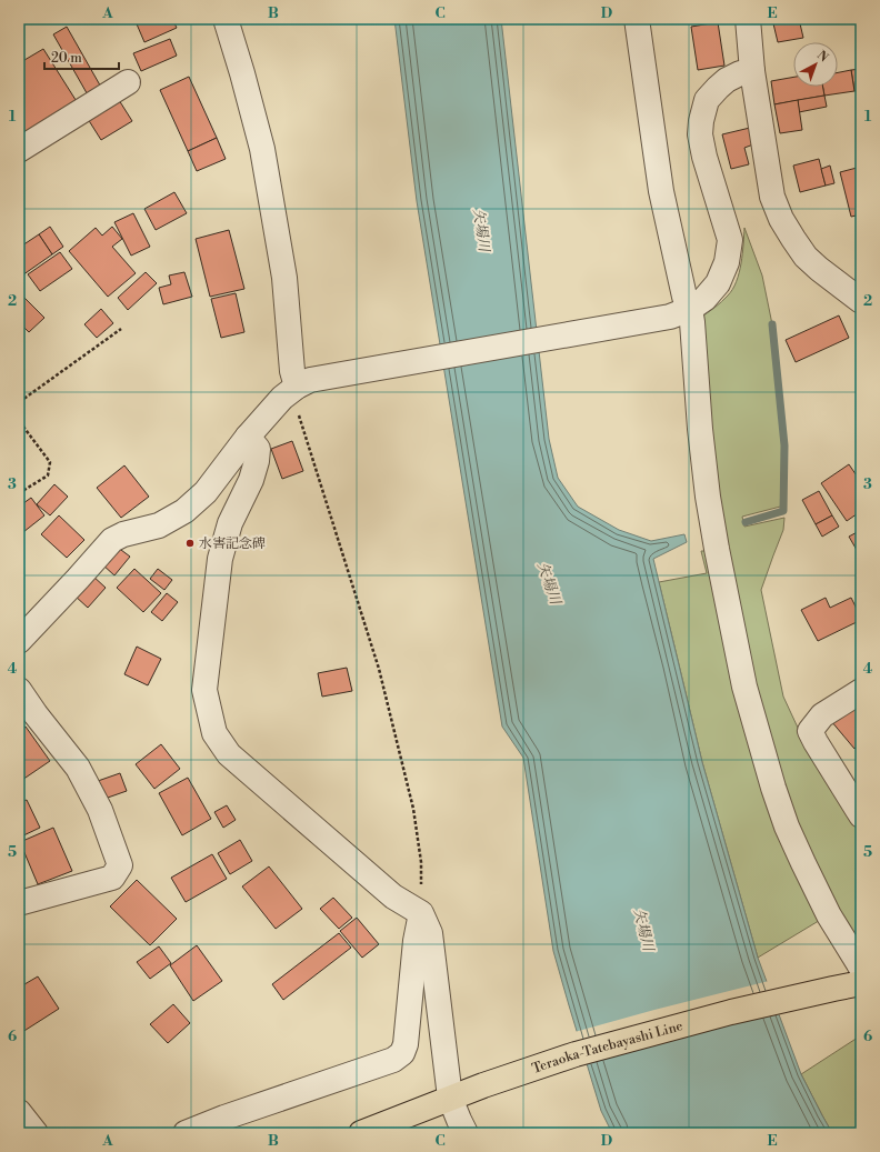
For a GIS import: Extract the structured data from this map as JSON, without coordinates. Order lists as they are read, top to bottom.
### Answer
{
  "streets": {
    "main road": ["Teraoka-Tatebayashi Line"]
  },
  "water": ["矢場川"],
  "places": ["水害記念碑"],
  "scale_bar": "20 m",
  "north": "top right",
  "grid": {
    "columns": [
      "A",
      "B",
      "C",
      "D",
      "E"
    ],
    "rows": [
      "1",
      "2",
      "3",
      "4",
      "5",
      "6"
    ]
  }
}
